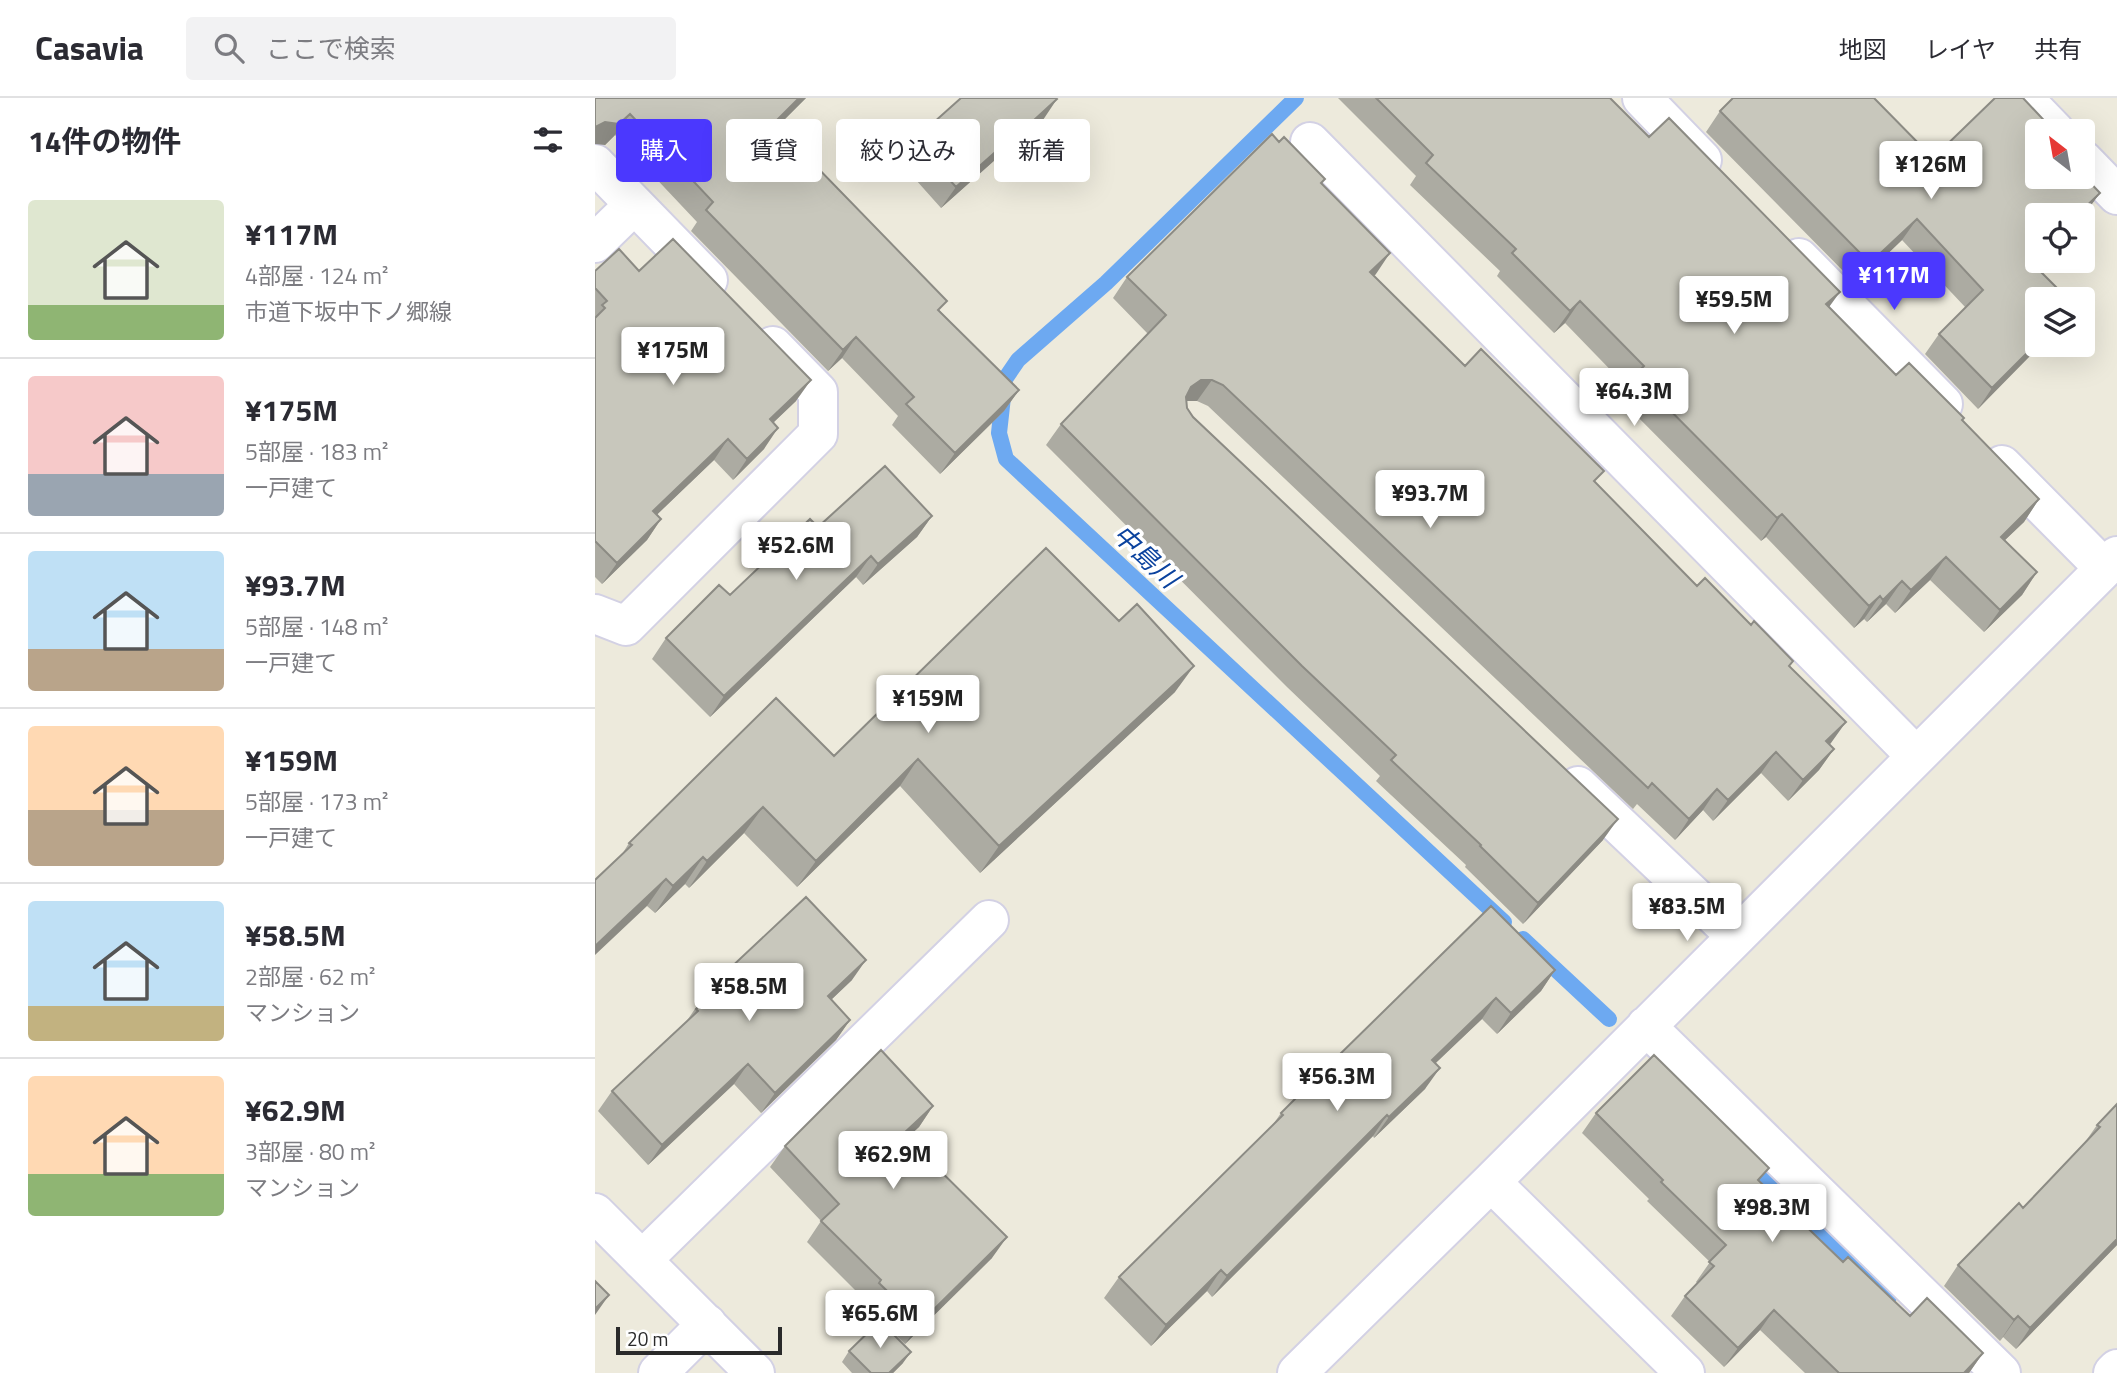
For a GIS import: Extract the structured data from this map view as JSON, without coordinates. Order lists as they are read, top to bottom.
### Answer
{
  "water": ["中島川"],
  "scale_bar": "20 m",
  "north": "top left",
  "page": {
    "header": "Casavia",
    "search": "ここで検索",
    "nav": ["地図", "レイヤ", "共有"],
    "heading": "14件の物件",
    "chip": [
      "購入",
      "賃貸",
      "絞り込み",
      "新着"
    ],
    "price": [
      "¥126M",
      "¥117M",
      "¥59.5M",
      "¥175M",
      "¥64.3M",
      "¥93.7M",
      "¥52.6M",
      "¥159M",
      "¥83.5M",
      "¥58.5M",
      "¥56.3M",
      "¥62.9M",
      "¥98.3M",
      "¥65.6M"
    ],
    "list": [
      {
        "name": "¥117M",
        "note": "4部屋 · 124 m² · 市道下坂中下ノ郷線"
      },
      {
        "name": "¥175M",
        "note": "5部屋 · 183 m² · 一戸建て"
      },
      {
        "name": "¥93.7M",
        "note": "5部屋 · 148 m² · 一戸建て"
      },
      {
        "name": "¥159M",
        "note": "5部屋 · 173 m² · 一戸建て"
      },
      {
        "name": "¥58.5M",
        "note": "2部屋 · 62 m² · マンション"
      },
      {
        "name": "¥62.9M",
        "note": "3部屋 · 80 m² · マンション"
      }
    ],
    "scale": "20 m"
  }
}
